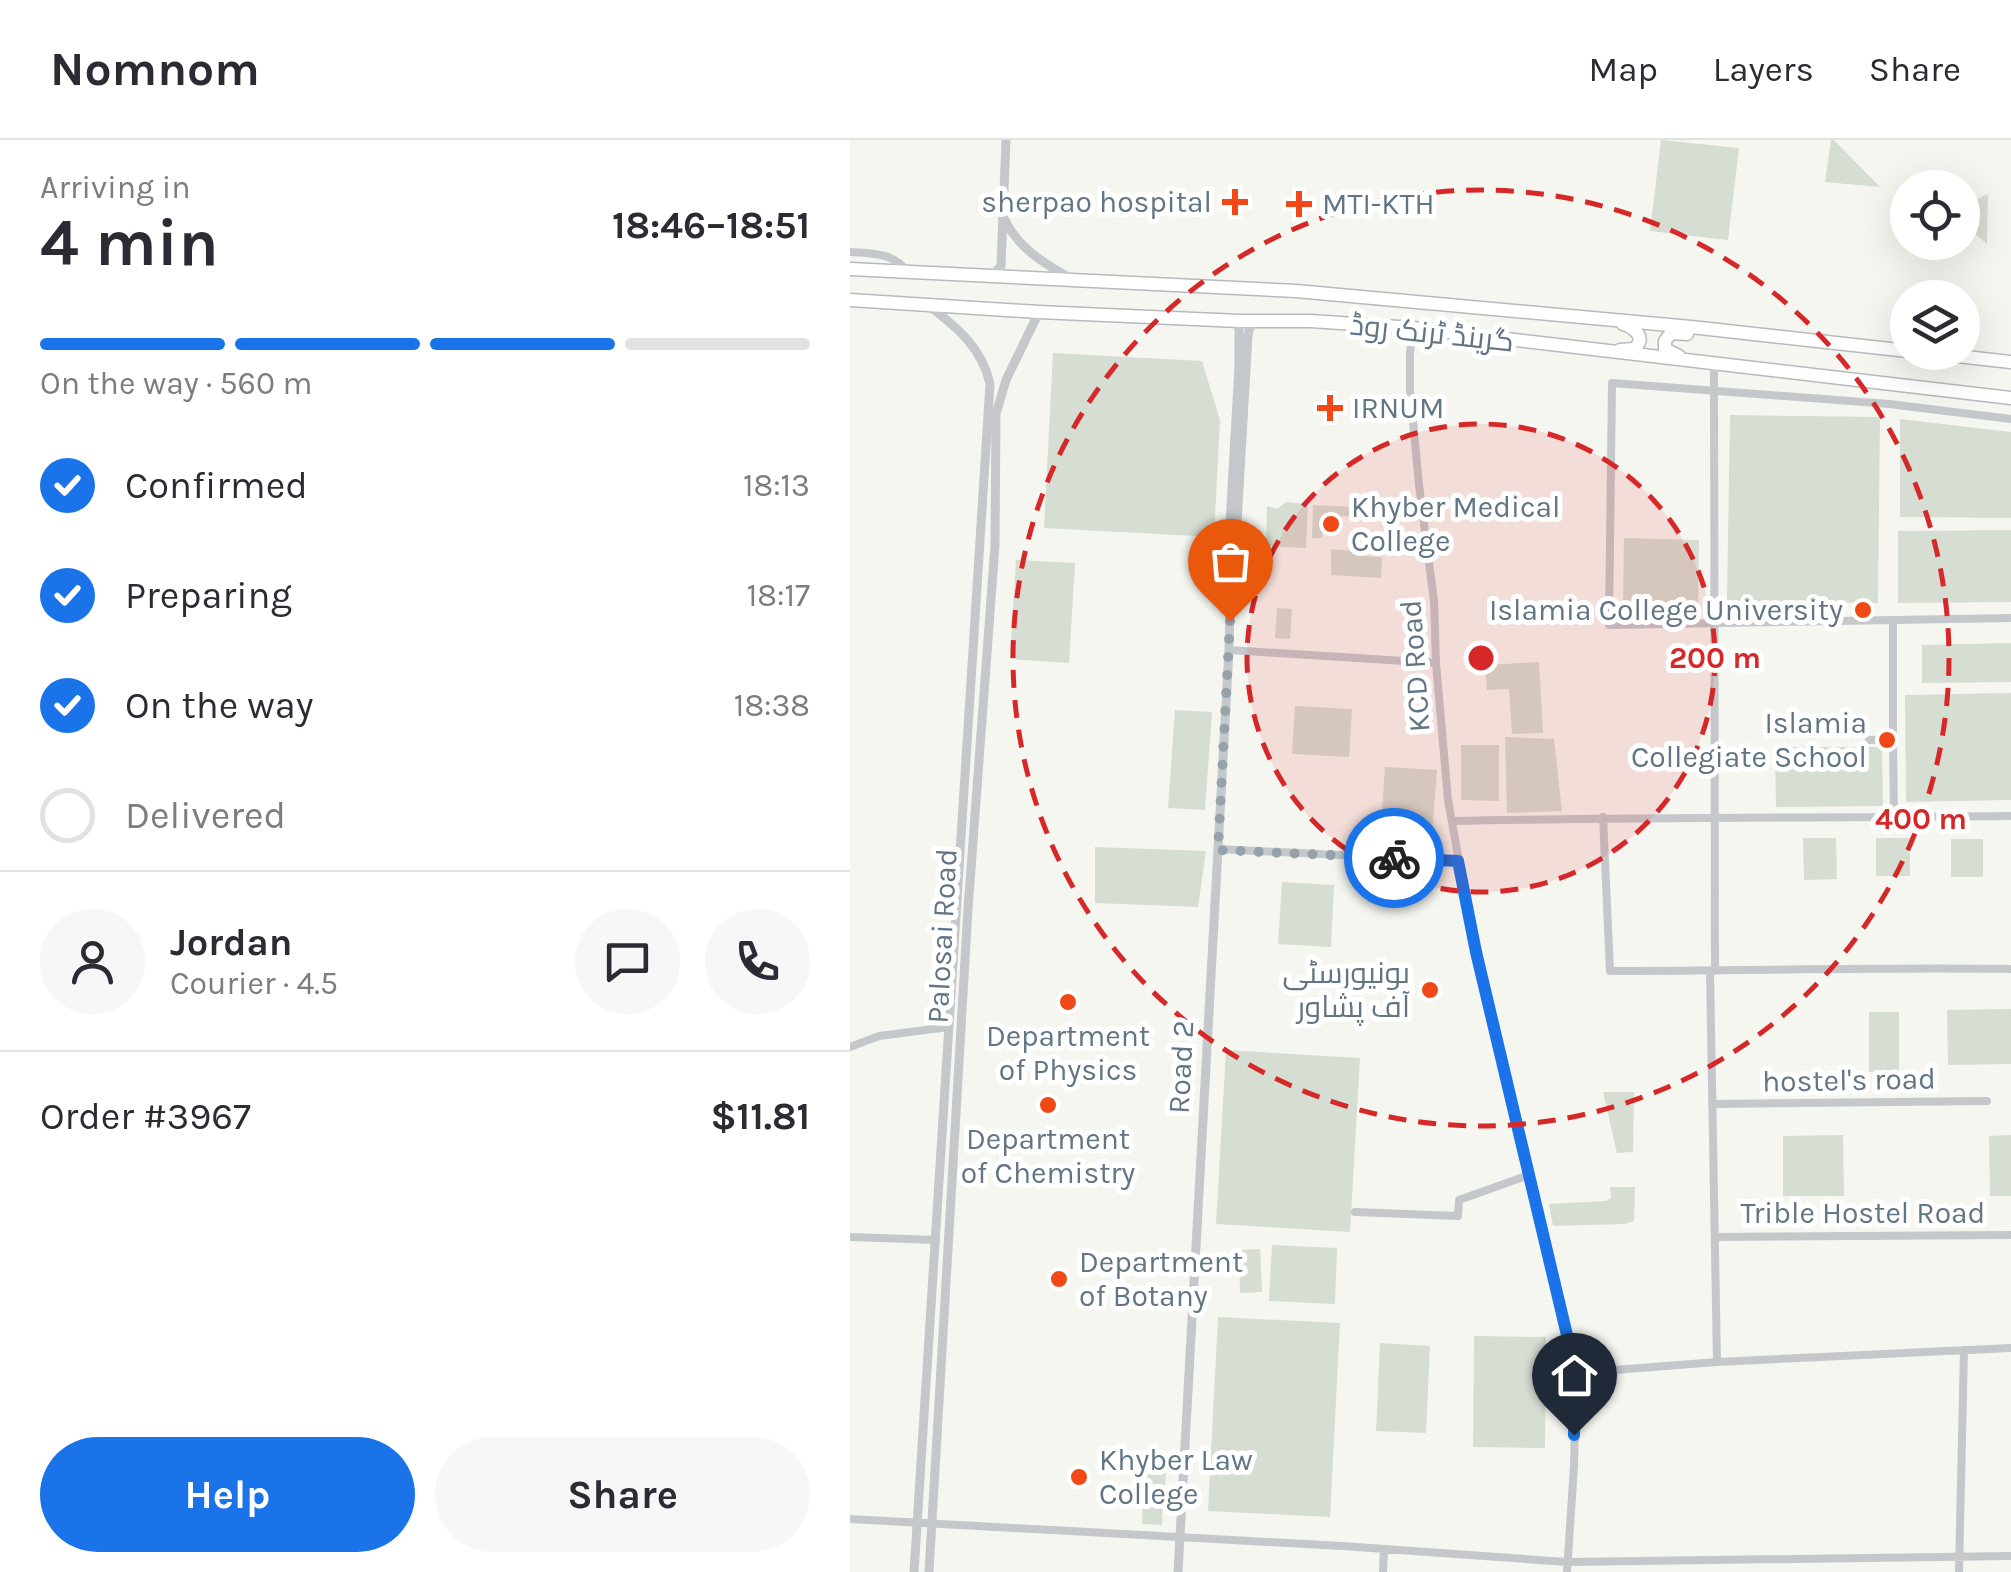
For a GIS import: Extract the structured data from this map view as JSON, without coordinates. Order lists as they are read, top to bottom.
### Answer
{
  "streets": {
    "highway": ["گرینڈ ٹرنک روڈ"],
    "street": [
      "KCD Road",
      "Palosai Road",
      "Road 2",
      "hostel's road",
      "Trible Hostel Road"
    ]
  },
  "crossings": [
    ["گرینڈ ٹرنک روڈ", "KCD Road"],
    ["گرینڈ ٹرنک روڈ", "Palosai Road"],
    ["گرینڈ ٹرنک روڈ", "Road 2"]
  ],
  "places": {
    "health": ["sherpao hospital", "MTI-KTH", "IRNUM"],
    "other": [
      "Khyber Medical College",
      "Islamia College University",
      "Islamia Collegiate School",
      "یونیورسٹی آف پشاور",
      "Department of Physics",
      "Department of Chemistry",
      "Department of Botany",
      "Khyber Law College"
    ]
  },
  "page": {
    "header": "Nomnom",
    "nav": ["Map", "Layers", "Share"],
    "heading": ["4 min", "Arriving in", "18:46–18:51"],
    "panel": [
      "Jordan",
      "Courier · 4.5",
      "Order #3967",
      "$11.81"
    ],
    "bar": "On the way · 560 m",
    "list": [
      ["Confirmed", "18:13"],
      ["Preparing", "18:17"],
      ["On the way", "18:38"],
      "Delivered"
    ],
    "buttons": ["Help", "Share"]
  },
  "rings": ["200 m", "400 m"]
}
